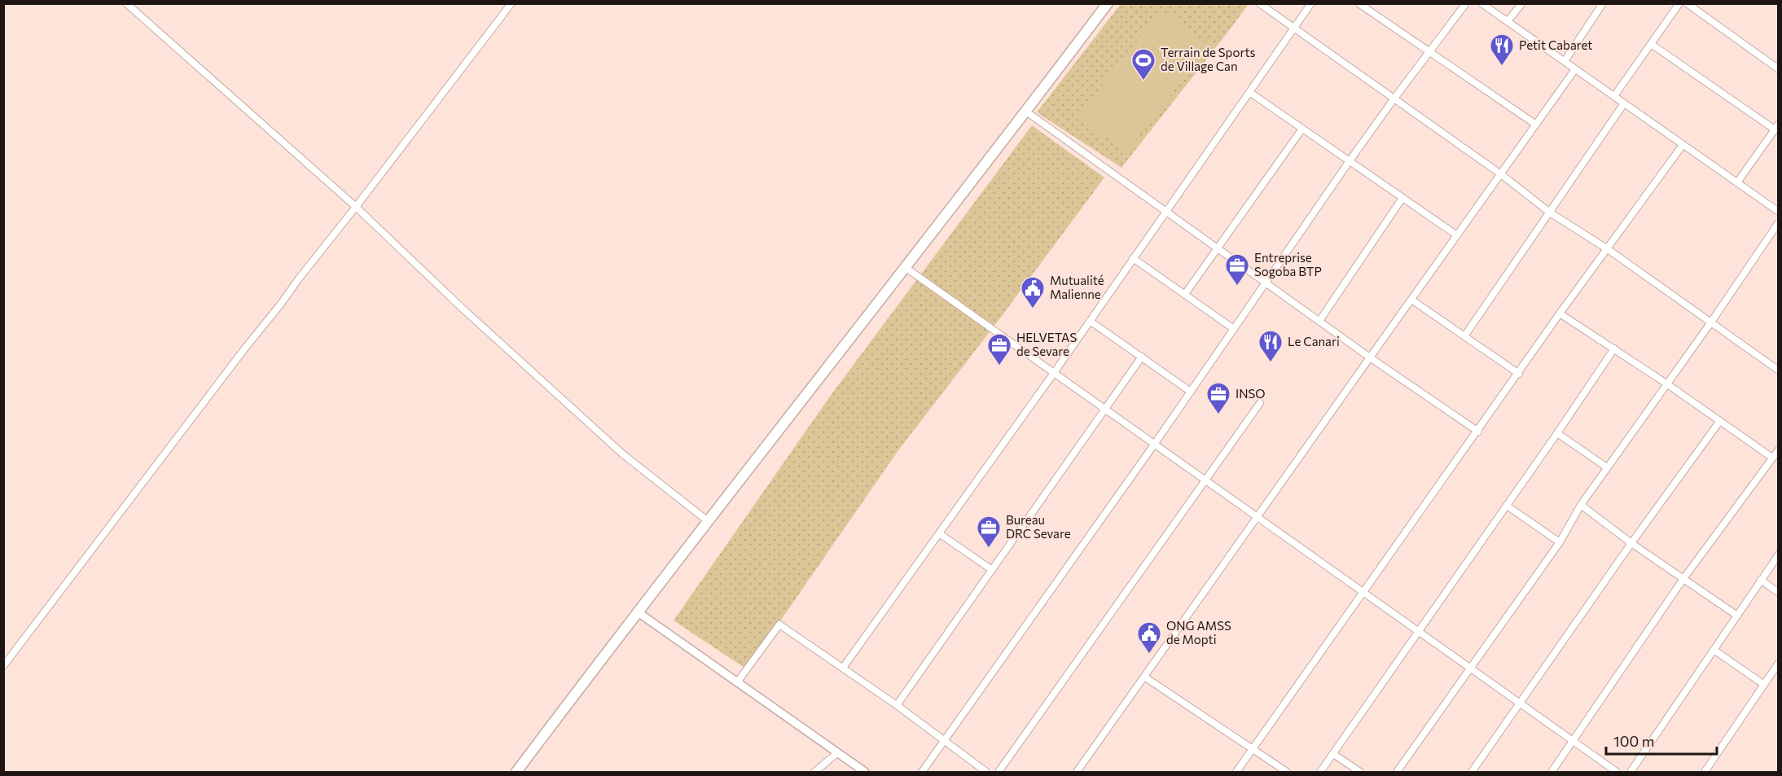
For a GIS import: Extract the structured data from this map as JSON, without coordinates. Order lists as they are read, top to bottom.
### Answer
{
  "places": {
    "restaurant": ["Petit Cabaret", "Le Canari"],
    "sports": ["Terrain de Sports de Village Can"],
    "office": [
      "Entreprise Sogoba BTP",
      "HELVETAS de Sevare",
      "INSO",
      "Bureau DRC Sevare"
    ],
    "public building": ["Mutualité Malienne", "ONG AMSS de Mopti"]
  },
  "scale_bar": "100 m"
}
